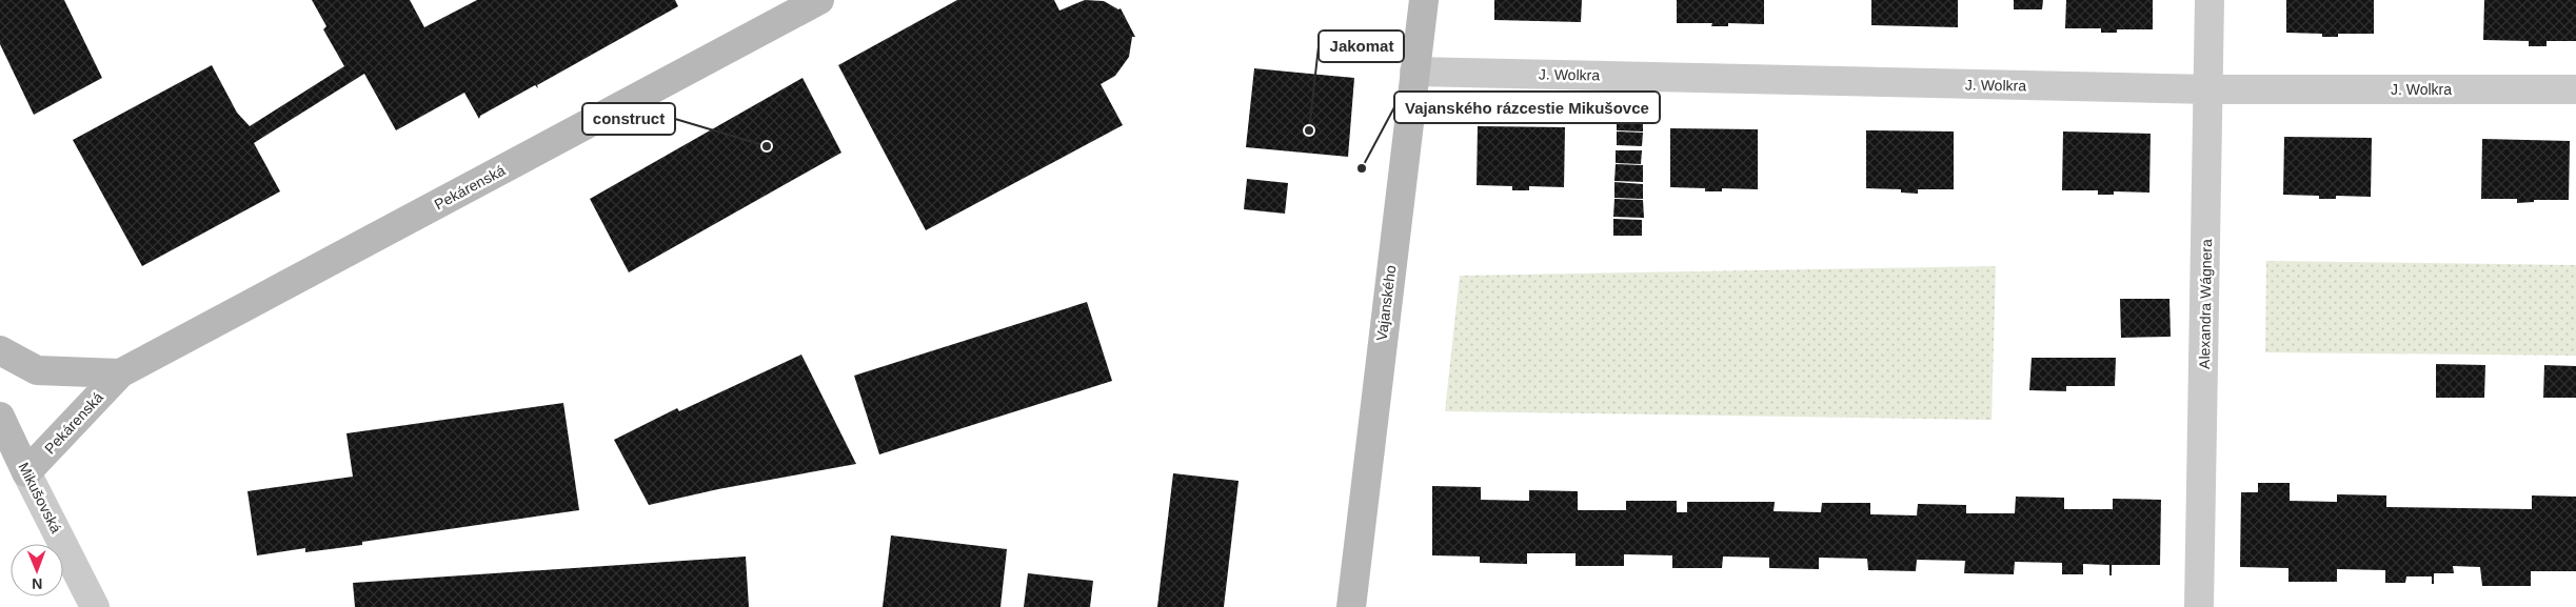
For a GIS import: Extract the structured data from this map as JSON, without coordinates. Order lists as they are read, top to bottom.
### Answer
{
  "streets": {
    "street": [
      "J. Wolkra",
      "Pekárenská",
      "Vajanského",
      "Alexandra Wágnera",
      "Mikušovská"
    ]
  },
  "crossings": [
    ["J. Wolkra", "Vajanského"],
    ["J. Wolkra", "Alexandra Wágnera"],
    ["Pekárenská", "Mikušovská"]
  ],
  "places": ["Jakomat", "construct", "Vajanského rázcestie Mikušovce"],
  "north": "bottom"
}
